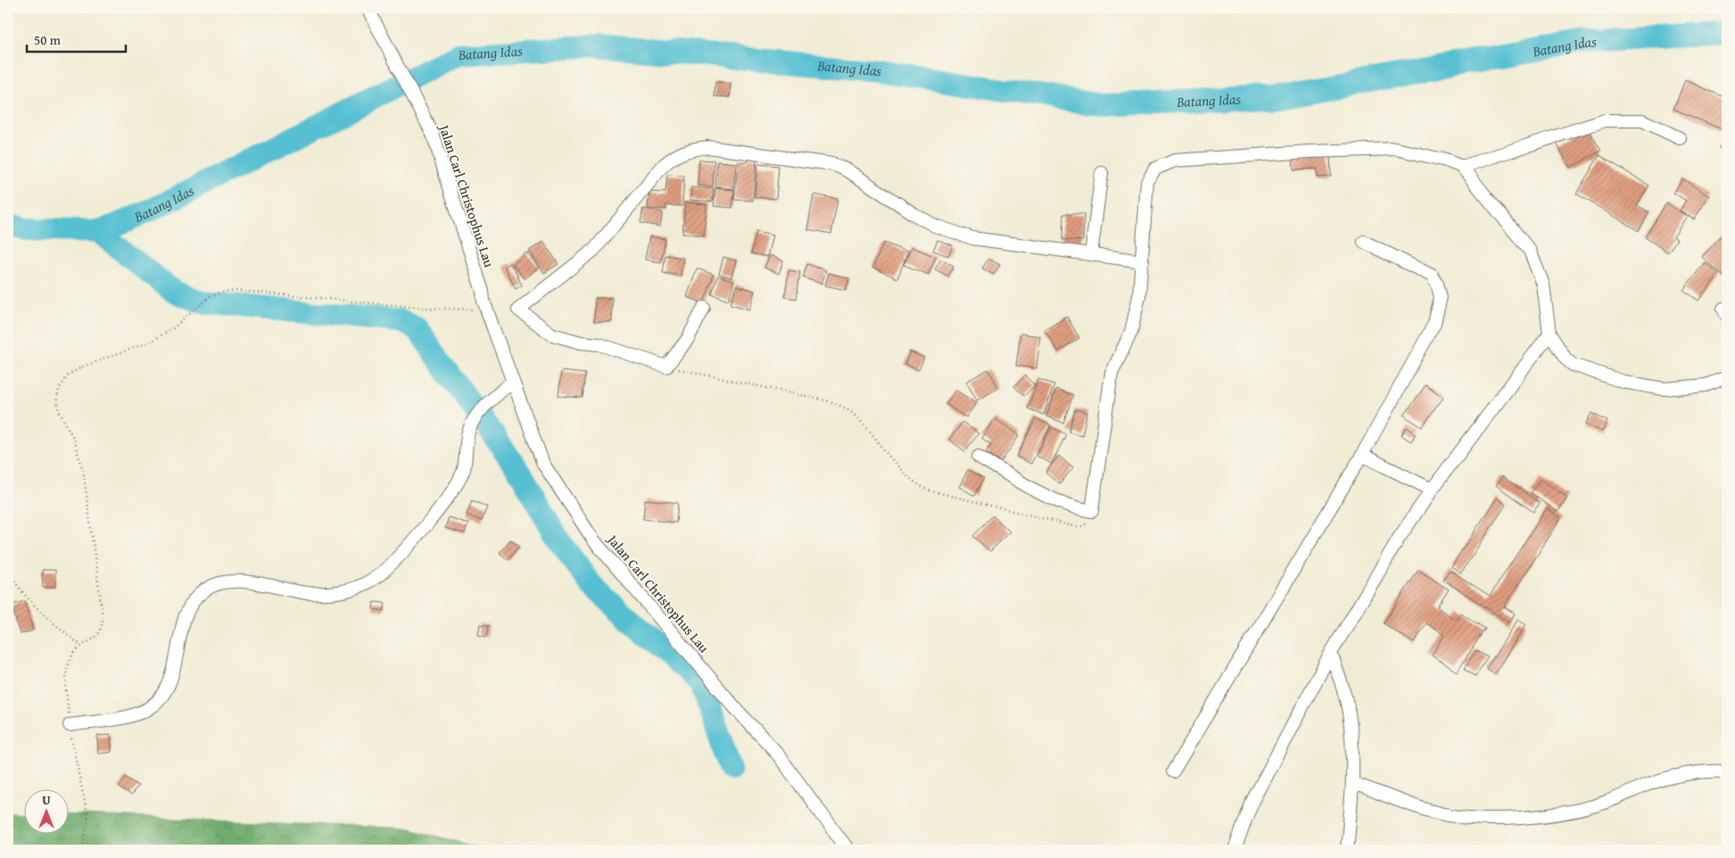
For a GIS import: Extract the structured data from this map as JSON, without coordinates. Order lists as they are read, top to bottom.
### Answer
{
  "streets": {
    "street": ["Jalan Carl Christophus Lau"]
  },
  "water": ["Batang Idas"],
  "scale_bar": "50 m",
  "north": "top"
}
